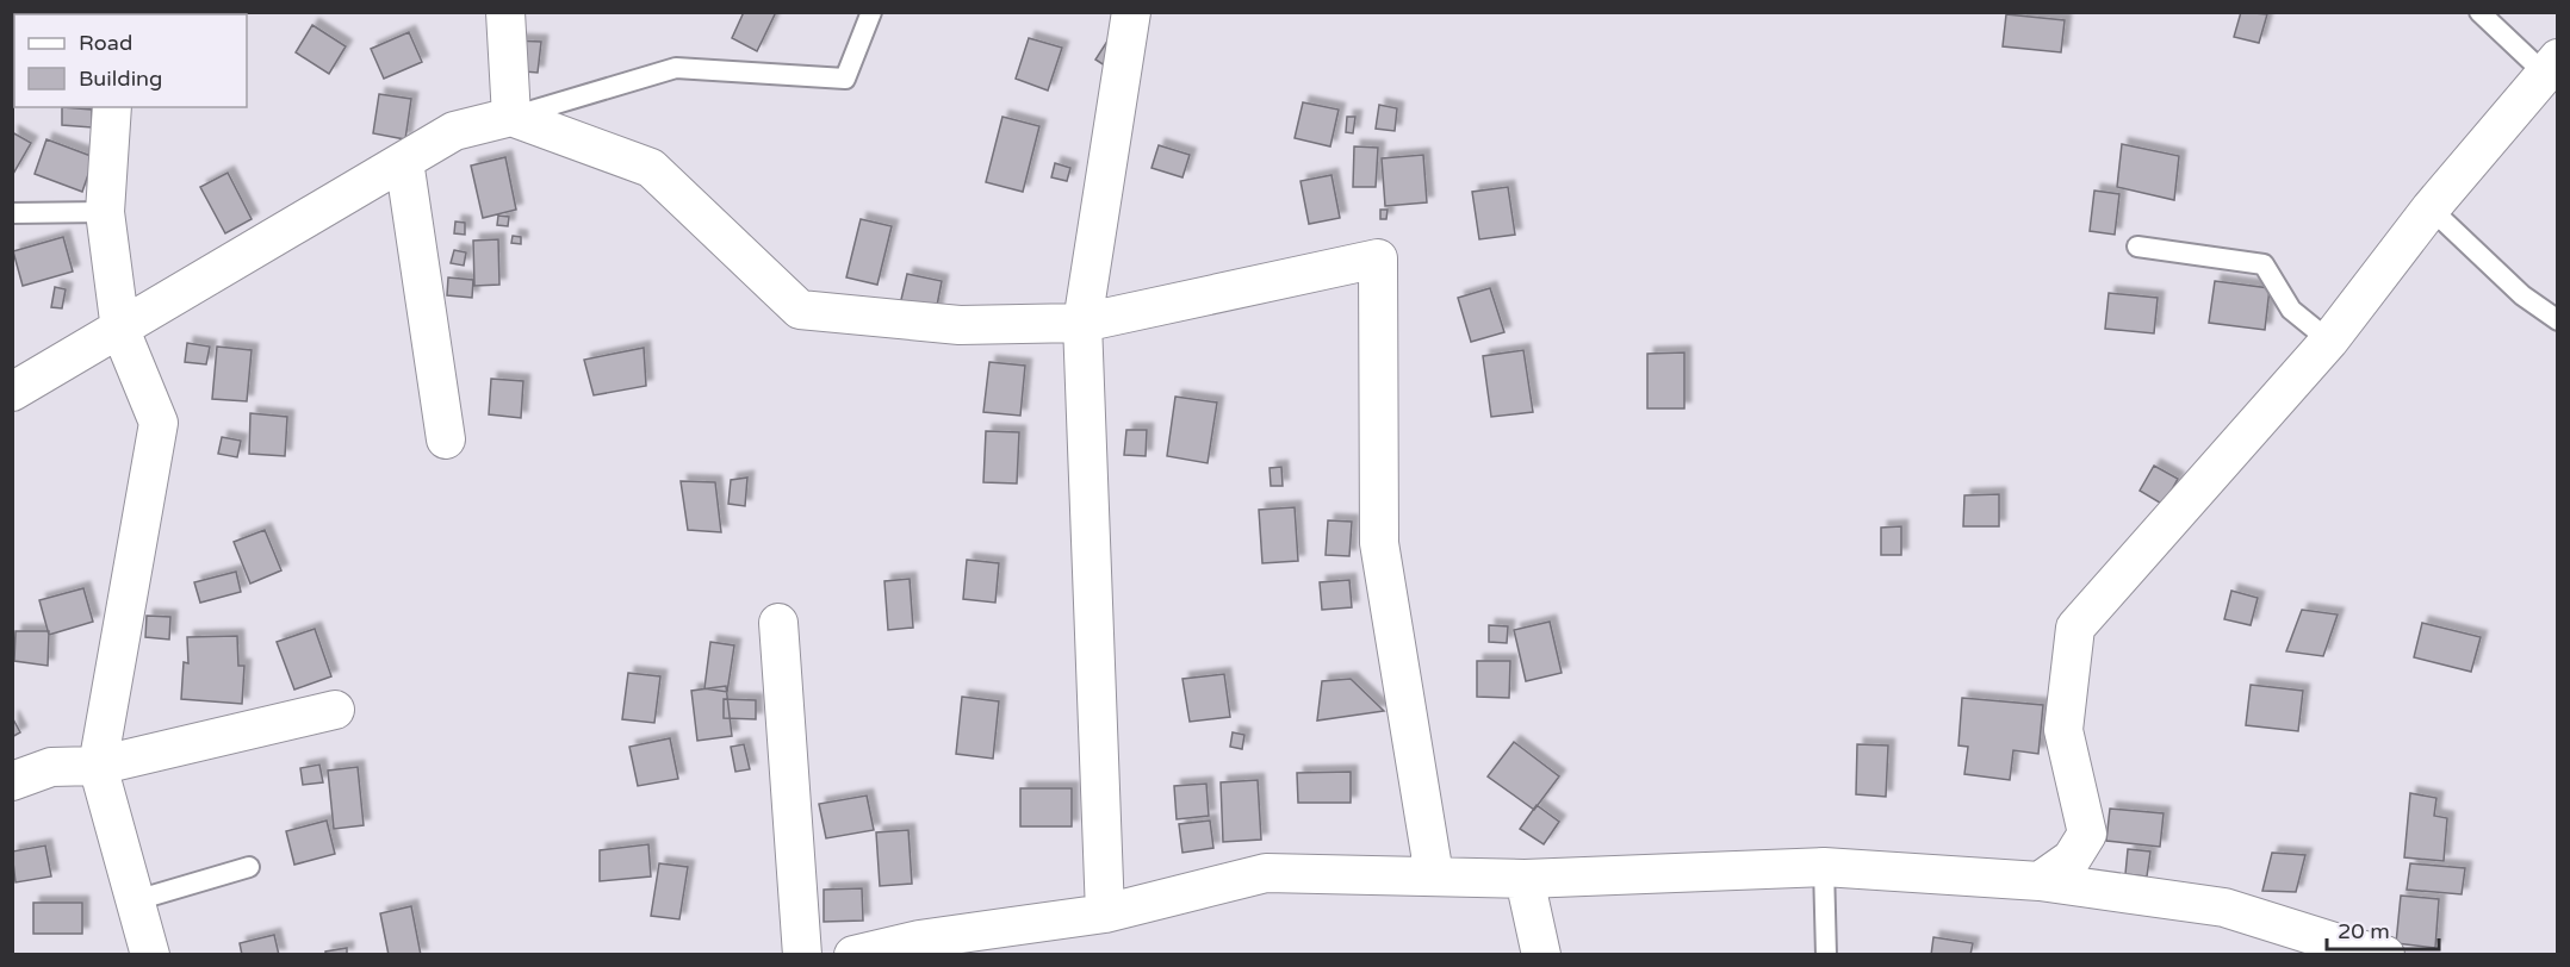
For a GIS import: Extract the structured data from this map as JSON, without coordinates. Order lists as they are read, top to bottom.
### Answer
{
  "legend": ["Road", "Building"],
  "scale_bar": "20 m"
}
